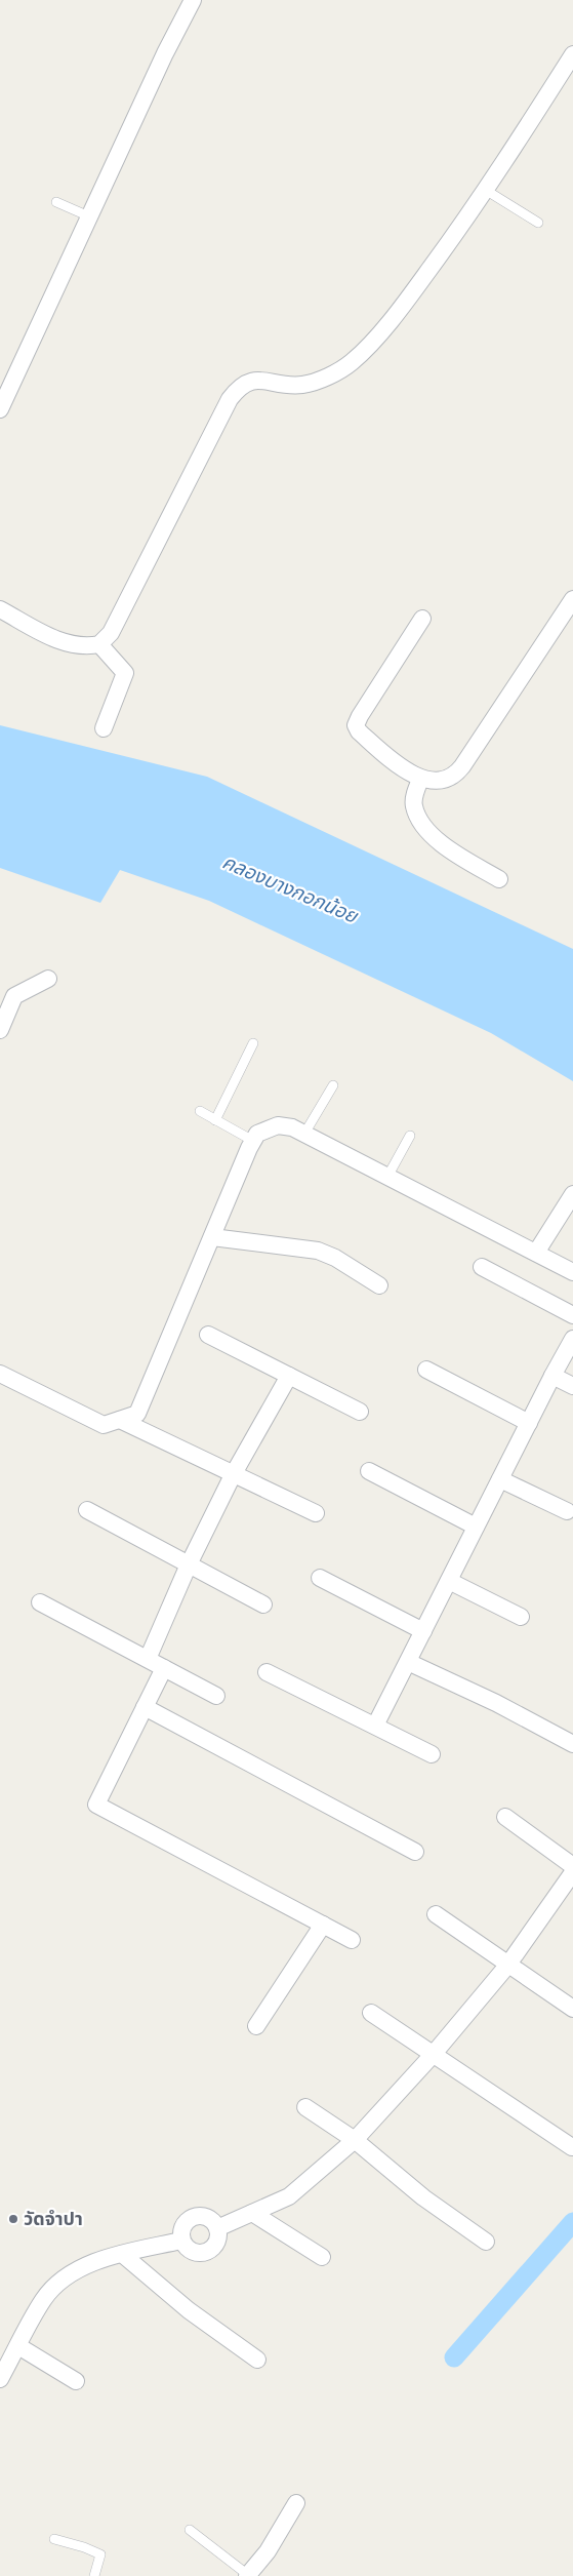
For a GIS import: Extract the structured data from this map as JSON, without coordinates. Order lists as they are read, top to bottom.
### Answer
{
  "water": ["คลองบางกอกน้อย"],
  "places": ["วัดจําปา"]
}
